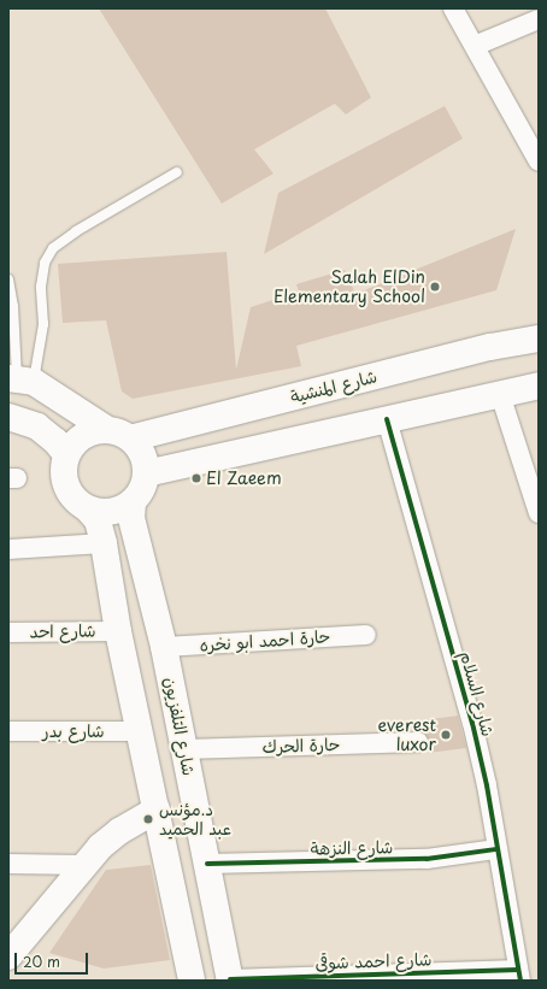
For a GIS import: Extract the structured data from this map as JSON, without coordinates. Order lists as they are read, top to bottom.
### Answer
{
  "streets": {
    "main road": ["شارع المنشية", "شارع التلفزيون"],
    "street": [
      "شارع احد",
      "حارة احمد ابو نخره",
      "شارع السلام",
      "شارع بدر",
      "حارة الحرك",
      "شارع النزهة",
      "شارع احمد شوقى"
    ]
  },
  "crossings": [
    ["شارع المنشية", "شارع التلفزيون"],
    ["حارة احمد ابو نخره", "شارع التلفزيون"],
    ["شارع السلام", "شارع النزهة"],
    ["شارع السلام", "شارع احمد شوقى"],
    ["شارع التلفزيون", "حارة الحرك"],
    ["شارع التلفزيون", "شارع النزهة"],
    ["شارع التلفزيون", "شارع احمد شوقى"]
  ],
  "places": [
    "Salah ElDin Elementary School",
    "El Zaeem",
    "everest luxor",
    "د.مؤنس عبد الحميد"
  ],
  "scale_bar": "20 m"
}
